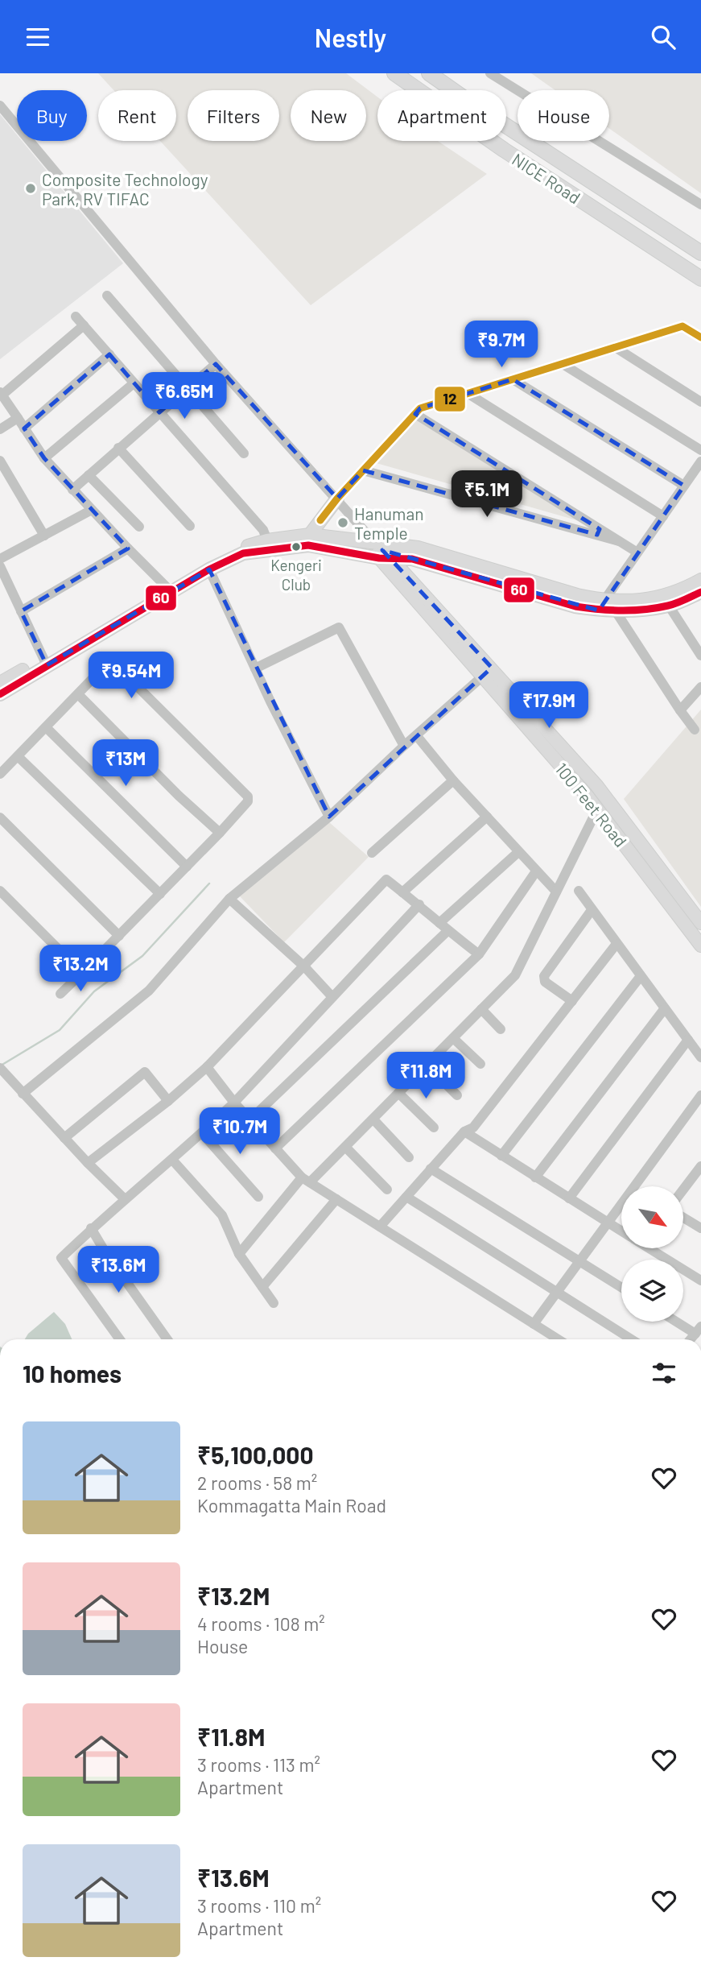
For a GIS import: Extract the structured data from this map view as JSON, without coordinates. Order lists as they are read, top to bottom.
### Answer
{
  "streets": {
    "highway": ["NICE Road"],
    "main road": ["100 Feet Road"]
  },
  "places": ["Composite Technology Park, RV TIFAC", "Hanuman Temple", "Kengeri Club"],
  "lines": ["transit line 12", "transit line 60"],
  "north": "bottom right",
  "page": {
    "header": "Nestly",
    "chip": [
      "Buy",
      "Rent",
      "Filters",
      "New",
      "Apartment",
      "House"
    ],
    "price": [
      "₹9.7M",
      "₹6.65M",
      "₹5.1M",
      "₹9.54M",
      "₹17.9M",
      "₹13M",
      "₹13.2M",
      "₹11.8M",
      "₹10.7M",
      "₹13.6M"
    ],
    "heading": "10 homes",
    "list": [
      {
        "name": "₹5,100,000",
        "note": "2 rooms · 58 m² · Kommagatta Main Road"
      },
      {
        "name": "₹13.2M",
        "note": "4 rooms · 108 m² · House"
      },
      {
        "name": "₹11.8M",
        "note": "3 rooms · 113 m² · Apartment"
      },
      {
        "name": "₹13.6M",
        "note": "3 rooms · 110 m² · Apartment"
      }
    ]
  }
}
